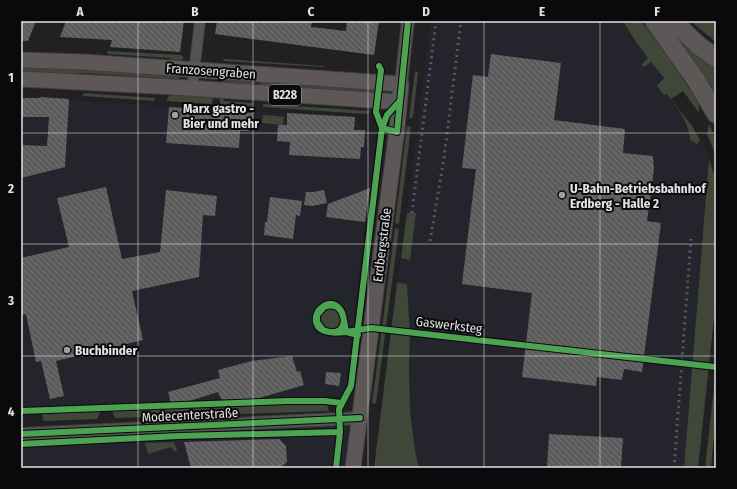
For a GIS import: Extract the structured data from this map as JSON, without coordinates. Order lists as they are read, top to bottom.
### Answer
{
  "streets": {
    "main road": ["Franzosengraben", "B228", "Erdbergstraße"],
    "street": ["Modecenterstraße"],
    "cycle path": ["Gaswerksteg"]
  },
  "crossings": [
    ["Franzosengraben", "Erdbergstraße"],
    ["Erdbergstraße", "Modecenterstraße"]
  ],
  "places": ["Marx gastro - Bier und mehr", "U-Bahn-Betriebsbahnhof Erdberg - Halle 2", "Buchbinder"],
  "grid": {
    "columns": [
      "A",
      "B",
      "C",
      "D",
      "E",
      "F"
    ],
    "rows": [
      "1",
      "2",
      "3",
      "4"
    ]
  }
}
